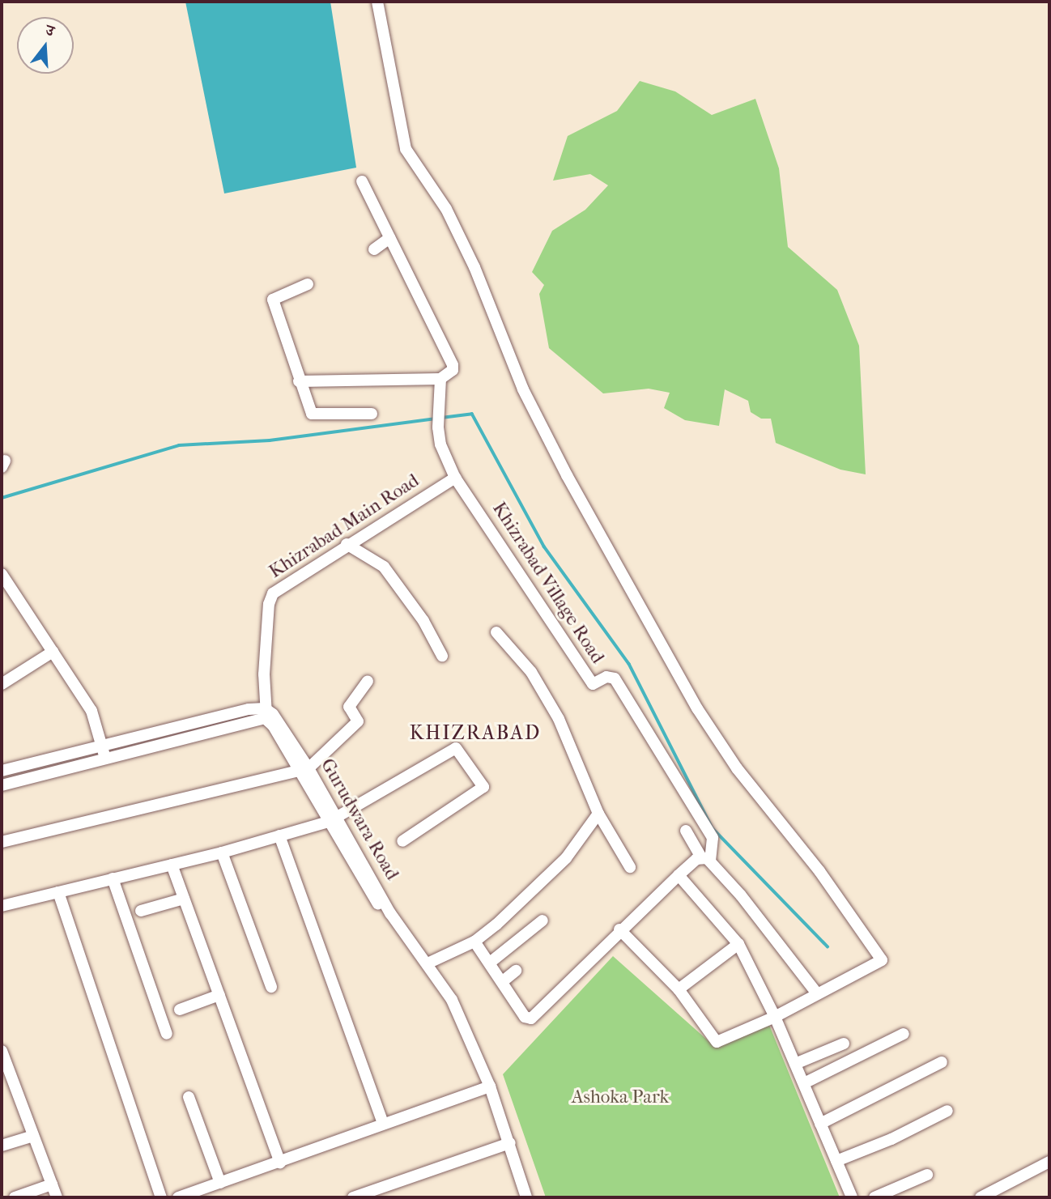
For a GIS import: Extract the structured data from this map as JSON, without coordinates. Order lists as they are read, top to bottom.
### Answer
{
  "streets": {
    "street": ["Khizrabad Main Road", "Khizrabad Village Road", "Gurudwara Road"]
  },
  "crossings": [
    ["Khizrabad Main Road", "Khizrabad Village Road"],
    ["Khizrabad Main Road", "Gurudwara Road"]
  ],
  "districts": ["KHIZRABAD"],
  "parks": ["Ashoka Park"],
  "north": "top"
}
